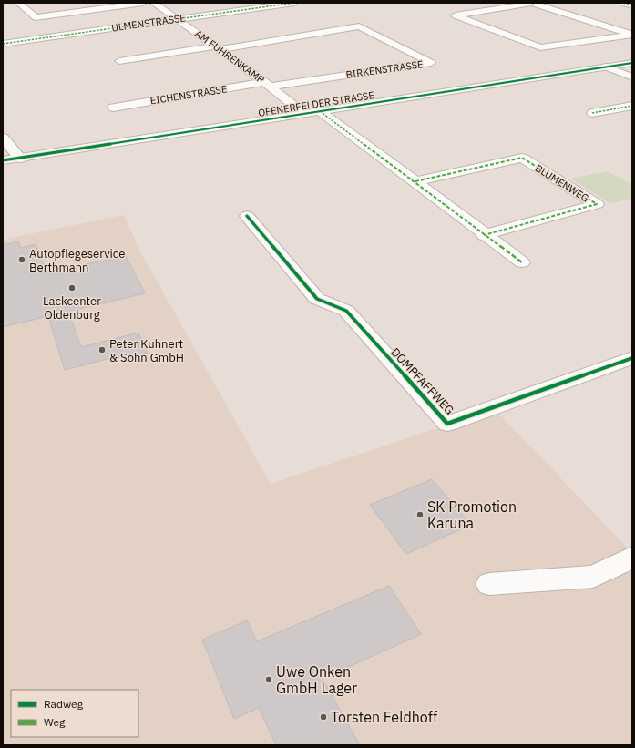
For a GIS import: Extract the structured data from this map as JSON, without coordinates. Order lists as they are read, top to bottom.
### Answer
{
  "streets": {
    "street": [
      "ULMENSTRASSE",
      "AM FUHRENKAMP",
      "BIRKENSTRASSE",
      "EICHENSTRASSE",
      "OFENERFELDER STRASSE",
      "BLUMENWEG",
      "DOMPFAFFWEG"
    ]
  },
  "crossings": [
    ["ULMENSTRASSE", "AM FUHRENKAMP"],
    ["AM FUHRENKAMP", "BIRKENSTRASSE"],
    ["AM FUHRENKAMP", "EICHENSTRASSE"],
    ["AM FUHRENKAMP", "OFENERFELDER STRASSE"],
    ["BIRKENSTRASSE", "EICHENSTRASSE"]
  ],
  "places": [
    "Autopflegeservice Berthmann",
    "Lackcenter Oldenburg",
    "Peter Kuhnert & Sohn GmbH",
    "SK Promotion Karuna",
    "Uwe Onken GmbH Lager",
    "Torsten Feldhoff"
  ],
  "legend": ["Radweg", "Weg"]
}
